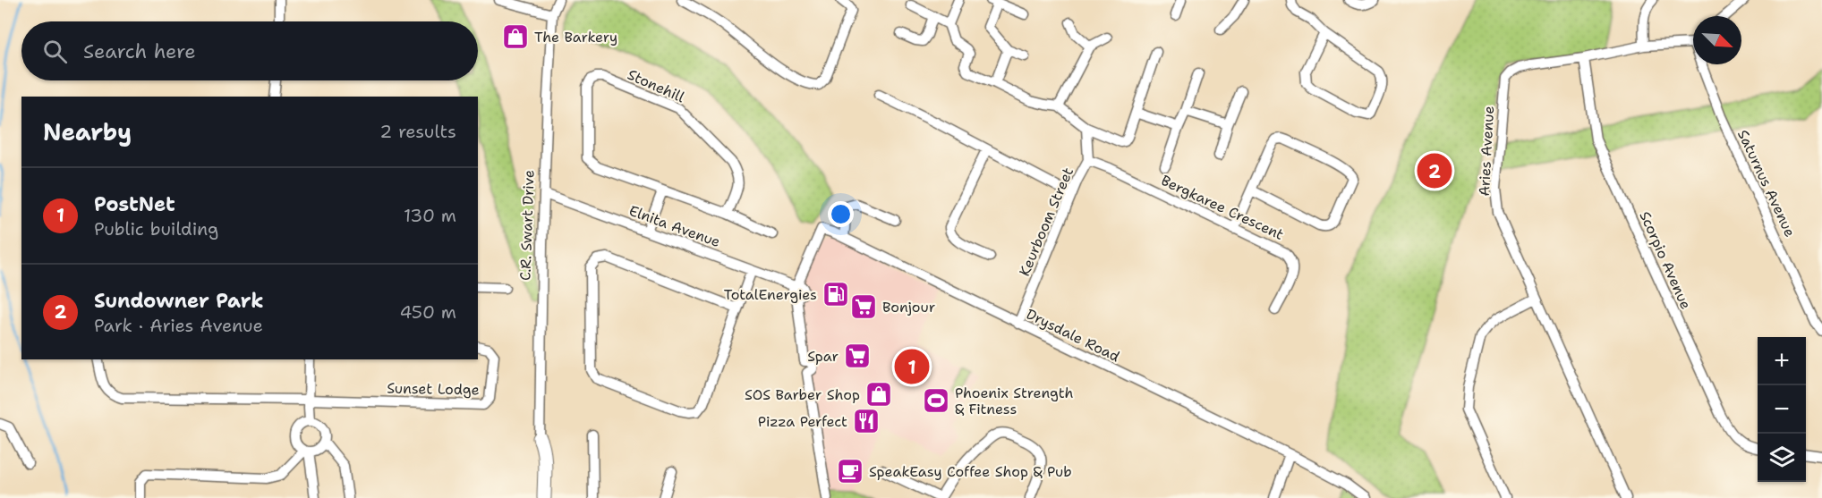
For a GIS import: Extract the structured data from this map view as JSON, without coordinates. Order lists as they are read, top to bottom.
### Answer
{
  "streets": {
    "street": [
      "Stonehill",
      "Aries Avenue",
      "Saturnus Avenue",
      "Bergkaree Crescent",
      "Keurboom Street",
      "C.R. Swart Drive",
      "Elnita Avenue",
      "Scorpio Avenue",
      "Drysdale Road",
      "Sunset Lodge"
    ]
  },
  "crossings": [
    ["Aries Avenue", "Scorpio Avenue"],
    ["Bergkaree Crescent", "Keurboom Street"],
    ["Keurboom Street", "Drysdale Road"],
    ["C.R. Swart Drive", "Elnita Avenue"],
    ["Elnita Avenue", "Drysdale Road"]
  ],
  "places": {
    "shop": ["The Barkery", "SOS Barber Shop"],
    "fuel station": ["TotalEnergies"],
    "supermarket": ["Bonjour", "Spar"],
    "sports": ["Phoenix Strength & Fitness"],
    "restaurant": ["Pizza Perfect"],
    "cafe": ["SpeakEasy Coffee Shop & Pub"]
  },
  "north": "bottom right",
  "page": {
    "search": "Search here",
    "heading": ["Nearby", "2 results"],
    "pins": ["2", "1"],
    "list": [
      {
        "mark": "1",
        "name": "PostNet",
        "note": "Public building",
        "value": "130 m"
      },
      {
        "mark": "2",
        "name": "Sundowner Park",
        "note": "Park · Aries Avenue",
        "value": "450 m"
      }
    ],
    "map_buttons": ["+", "−"]
  }
}
